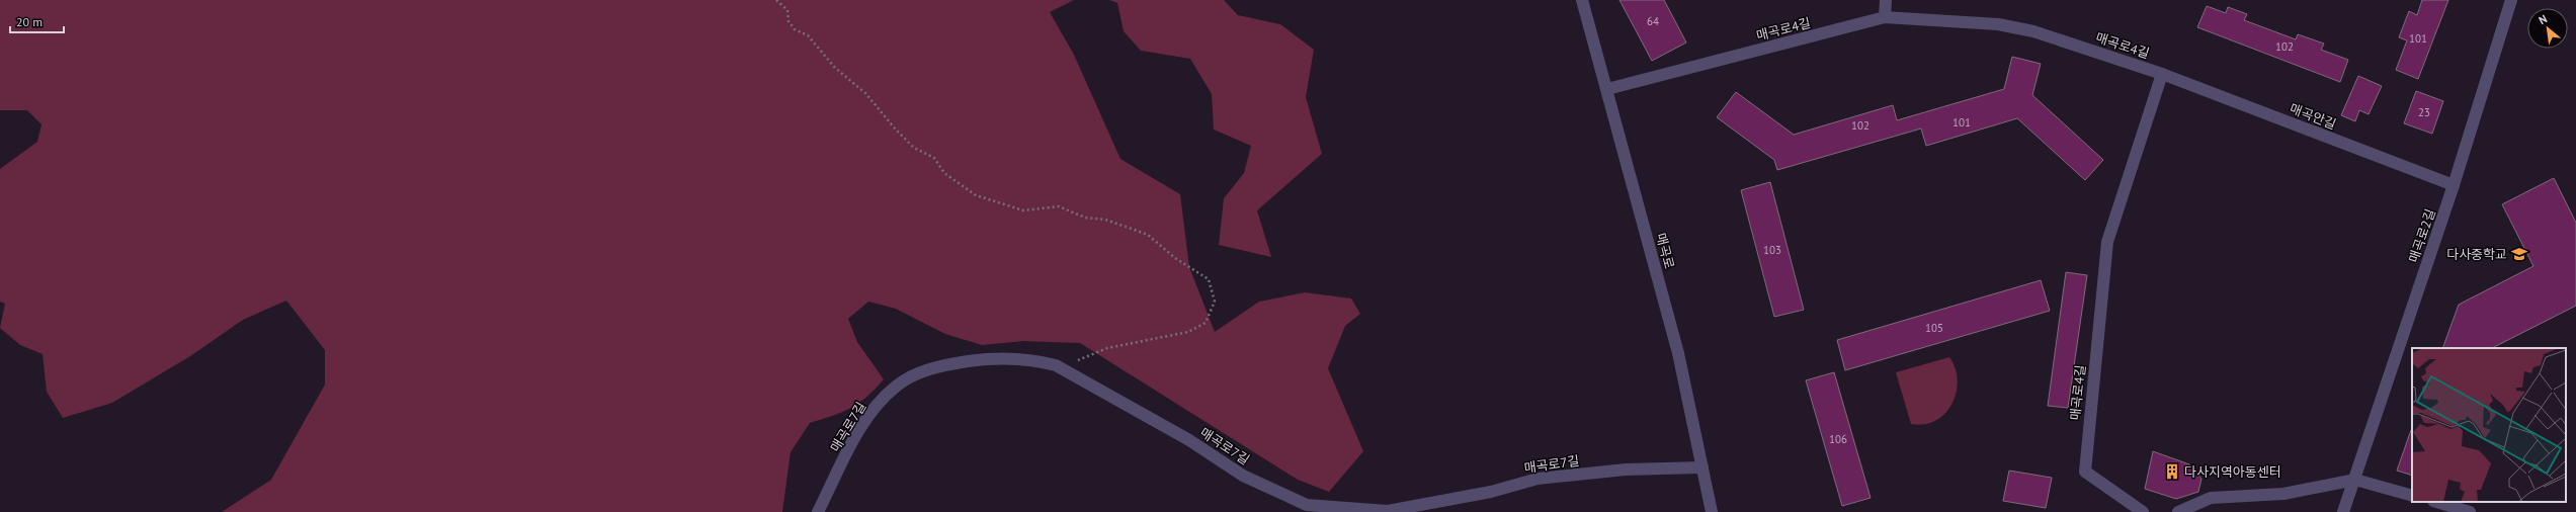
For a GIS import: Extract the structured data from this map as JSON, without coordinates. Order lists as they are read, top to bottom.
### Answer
{
  "streets": {
    "street": [
      "매곡로4길",
      "매곡안길",
      "매곡로2길",
      "매곡로",
      "매곡로7길"
    ]
  },
  "crossings": [
    ["매곡로4길", "매곡안길"],
    ["매곡로4길", "매곡로"],
    ["매곡안길", "매곡로2길"],
    ["매곡로", "매곡로7길"]
  ],
  "places": {
    "school or university": ["다사중학교"],
    "building": ["다사지역아동센터"]
  },
  "house_numbers": [
    "64",
    "101",
    "102",
    "23",
    "101",
    "102",
    "103",
    "105",
    "106"
  ],
  "scale_bar": "20 m",
  "north": "top left"
}
